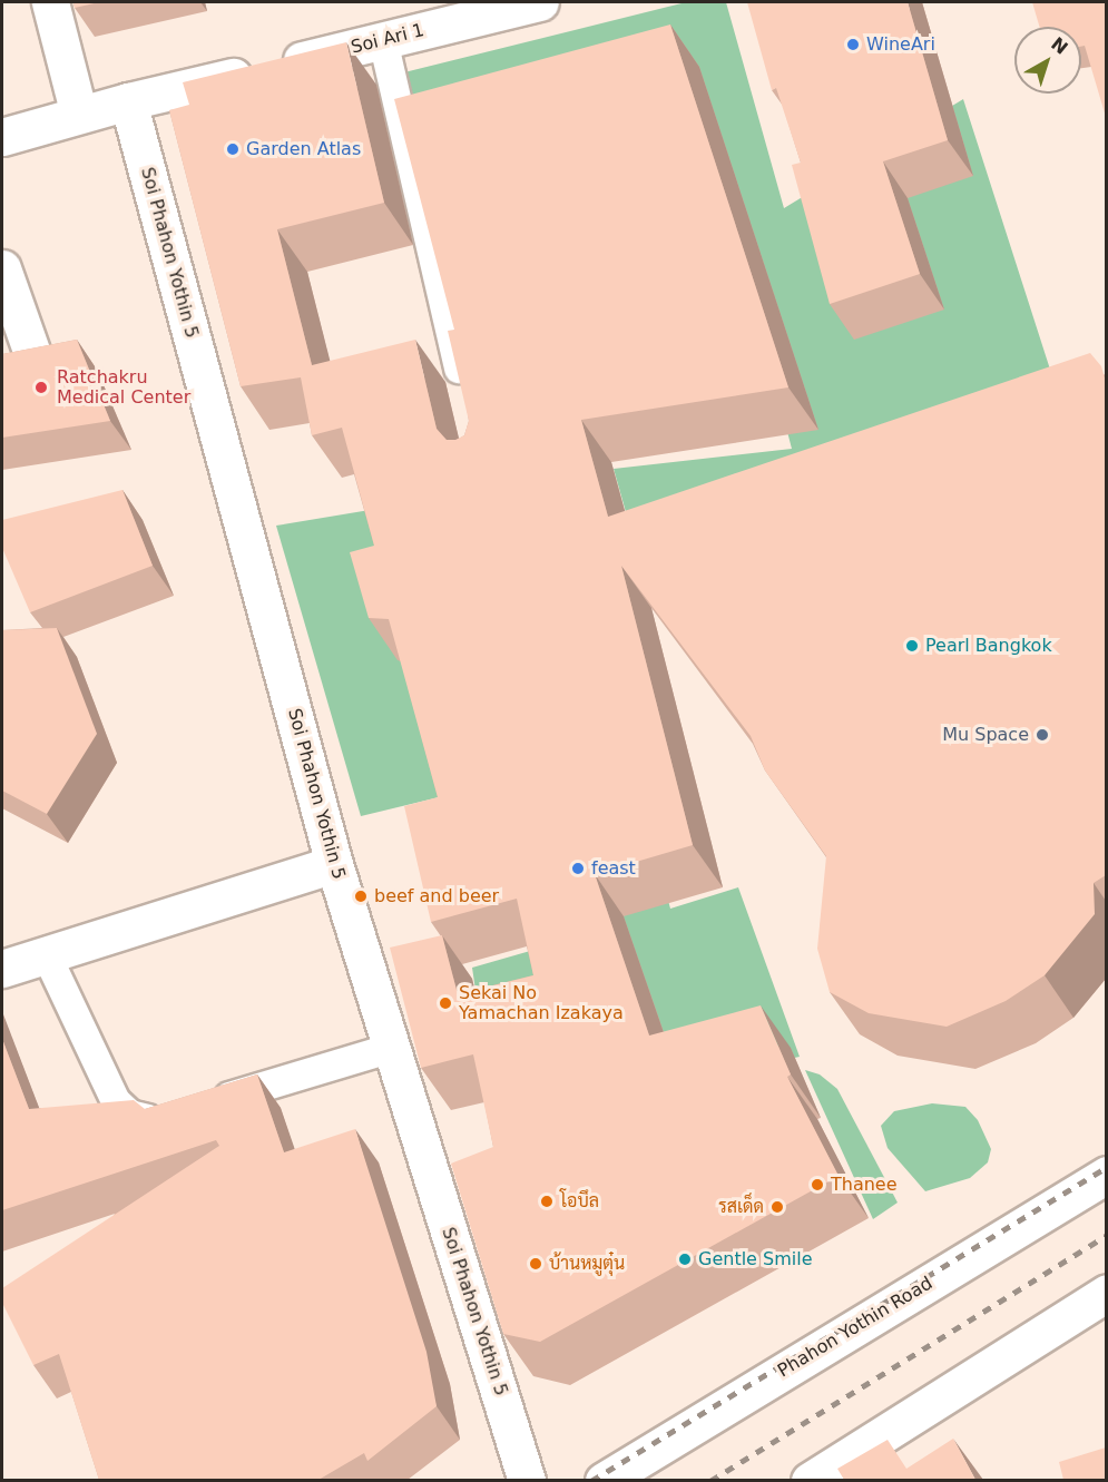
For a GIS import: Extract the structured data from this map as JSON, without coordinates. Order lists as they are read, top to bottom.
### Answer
{
  "streets": {
    "street": ["Soi Ari 1", "Soi Phahon Yothin 5", "Phahon Yothin Road"]
  },
  "crossings": [
    ["Soi Ari 1", "Soi Phahon Yothin 5"]
  ],
  "places": [
    "WineAri",
    "Garden Atlas",
    "Ratchakru Medical Center",
    "Pearl Bangkok",
    "Mu Space",
    "feast",
    "beef and beer",
    "Sekai No Yamachan Izakaya",
    "Thanee",
    "โอบึล",
    "รสเด็ด",
    "Gentle Smile",
    "บ้านหมูตุ๋น"
  ],
  "north": "top right"
}
